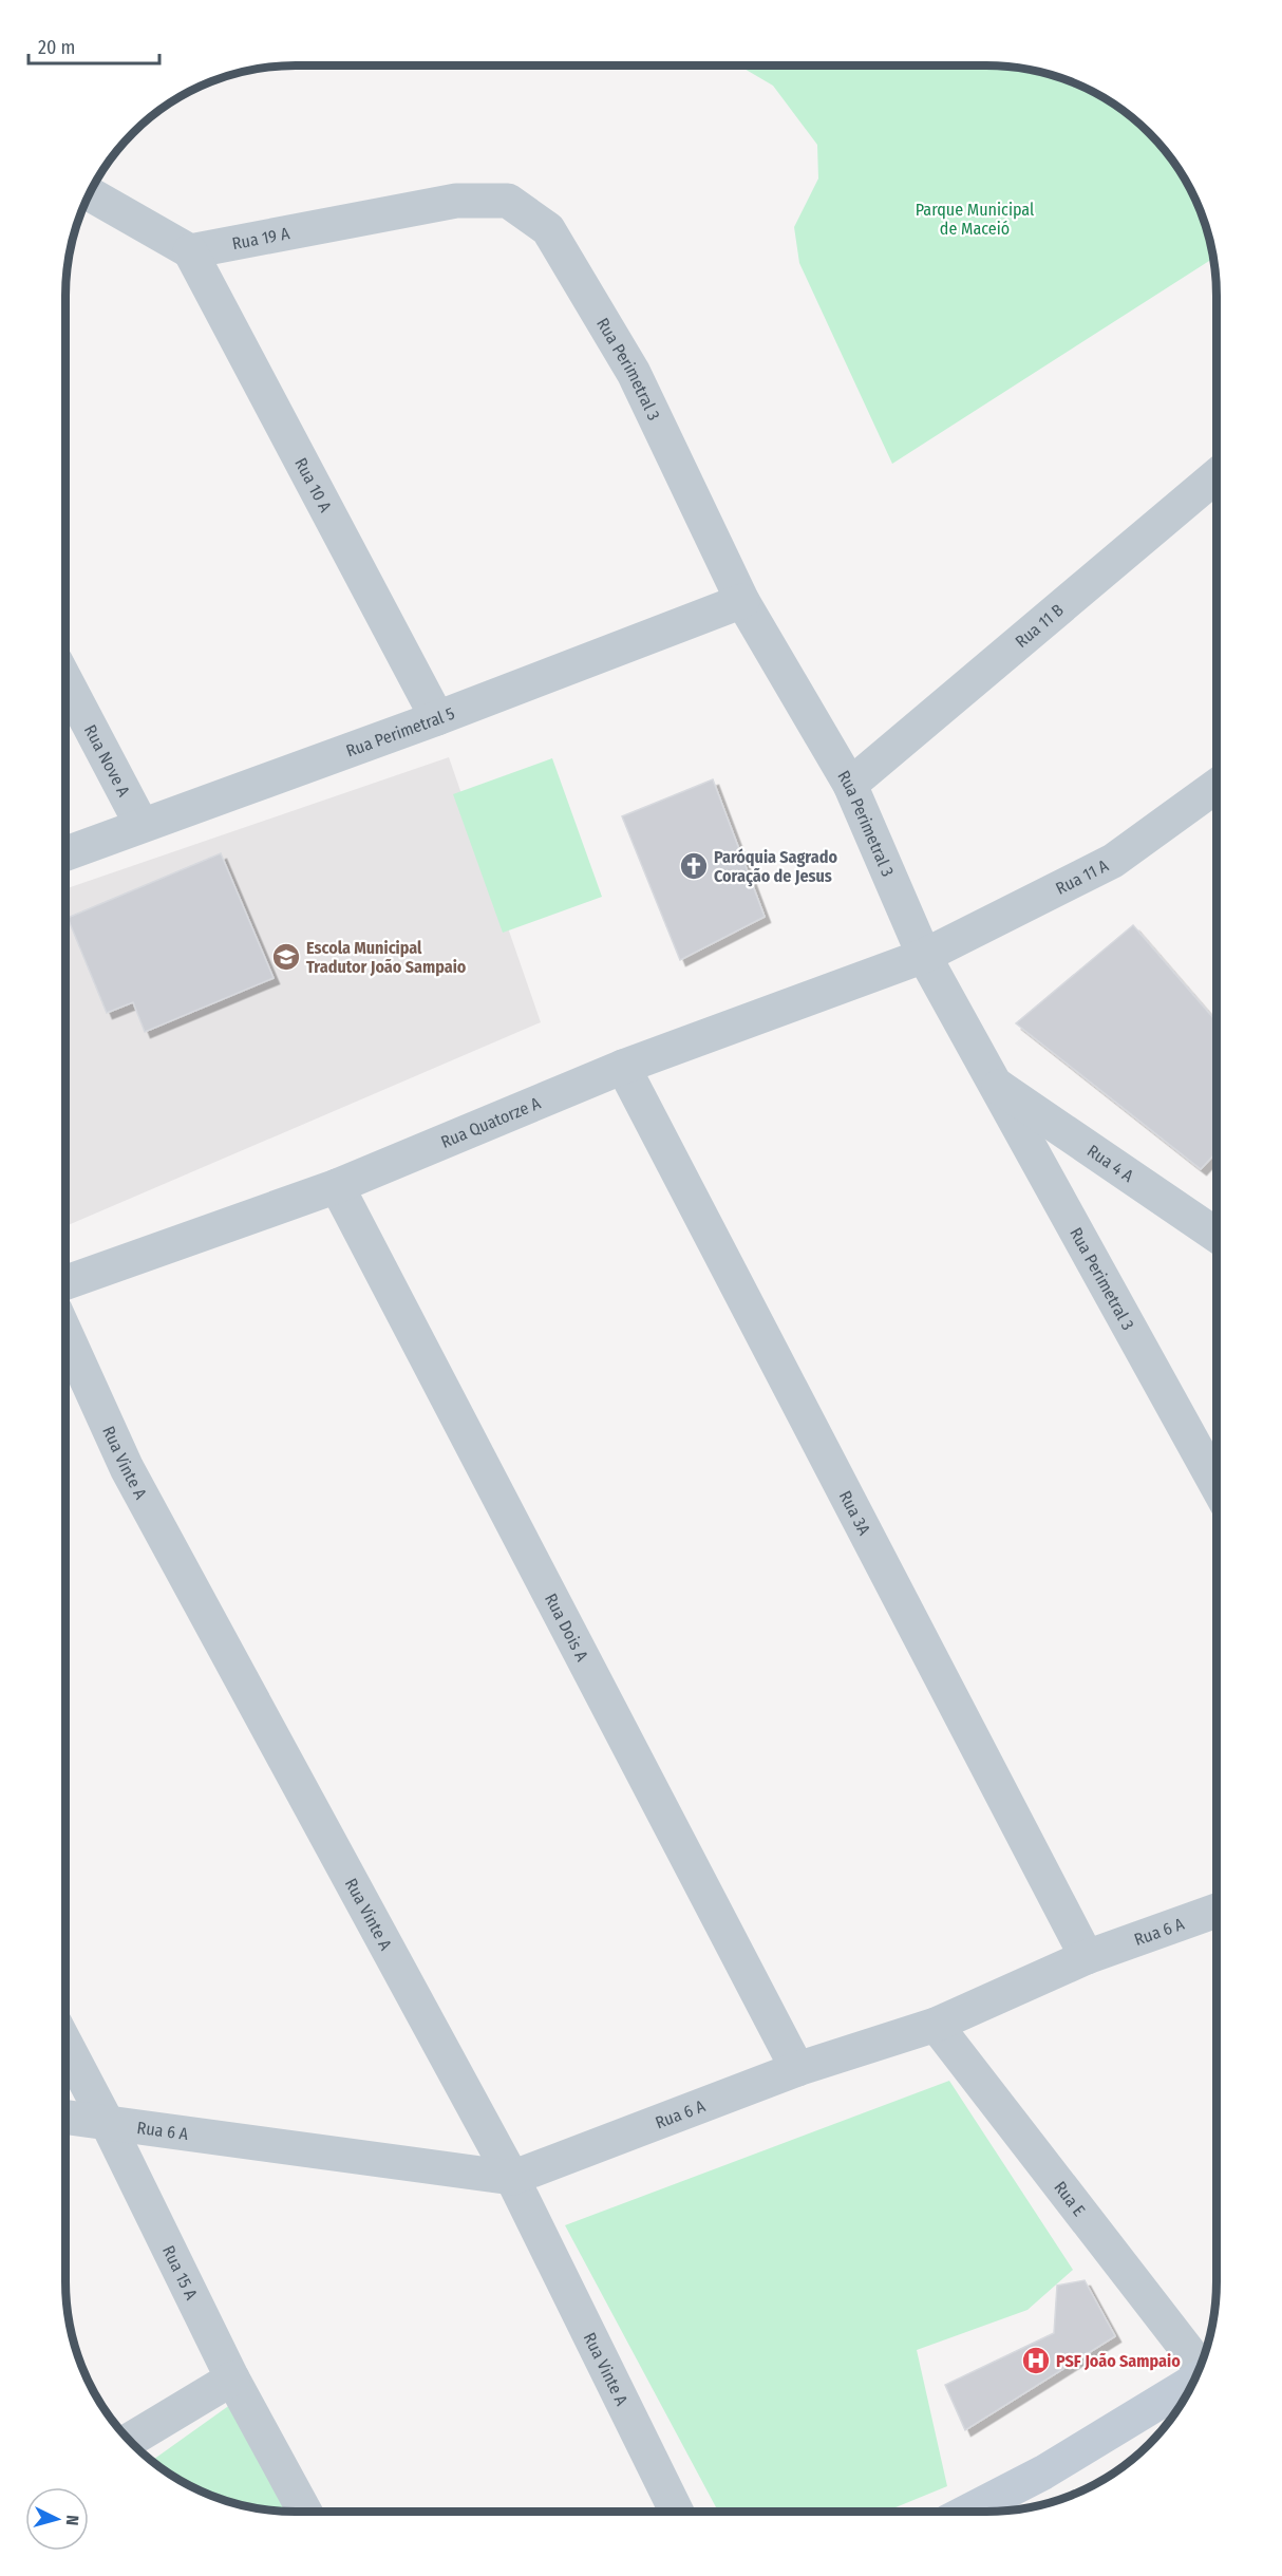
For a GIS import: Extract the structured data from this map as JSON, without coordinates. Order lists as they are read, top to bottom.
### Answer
{
  "streets": {
    "street": [
      "Rua 19 A",
      "Rua Perimetral 3",
      "Rua 10 A",
      "Rua 11 B",
      "Rua Perimetral 5",
      "Rua Nove A",
      "Rua 11 A",
      "Rua Quatorze A",
      "Rua 4 A",
      "Rua Vinte A",
      "Rua 3A",
      "Rua Dois A",
      "Rua 6 A",
      "Rua E",
      "Rua 15 A"
    ]
  },
  "crossings": [
    ["Rua 19 A", "Rua Perimetral 3"],
    ["Rua 19 A", "Rua 10 A"],
    ["Rua Perimetral 3", "Rua 11 B"],
    ["Rua Perimetral 3", "Rua Perimetral 5"],
    ["Rua Perimetral 3", "Rua 11 A"],
    ["Rua Perimetral 3", "Rua Quatorze A"],
    ["Rua Perimetral 3", "Rua 4 A"],
    ["Rua 10 A", "Rua Perimetral 5"],
    ["Rua Perimetral 5", "Rua Nove A"],
    ["Rua 11 A", "Rua Quatorze A"],
    ["Rua Quatorze A", "Rua 3A"],
    ["Rua Quatorze A", "Rua Dois A"],
    ["Rua Vinte A", "Rua 6 A"],
    ["Rua 3A", "Rua 6 A"],
    ["Rua Dois A", "Rua 6 A"],
    ["Rua 6 A", "Rua E"],
    ["Rua 6 A", "Rua 15 A"]
  ],
  "parks": ["Parque Municipal de Maceió"],
  "places": {
    "church": ["Paróquia Sagrado Coração de Jesus"],
    "school or university": ["Escola Municipal Tradutor João Sampaio"],
    "hospital": ["PSF João Sampaio"]
  },
  "scale_bar": "20 m",
  "north": "right"
}
